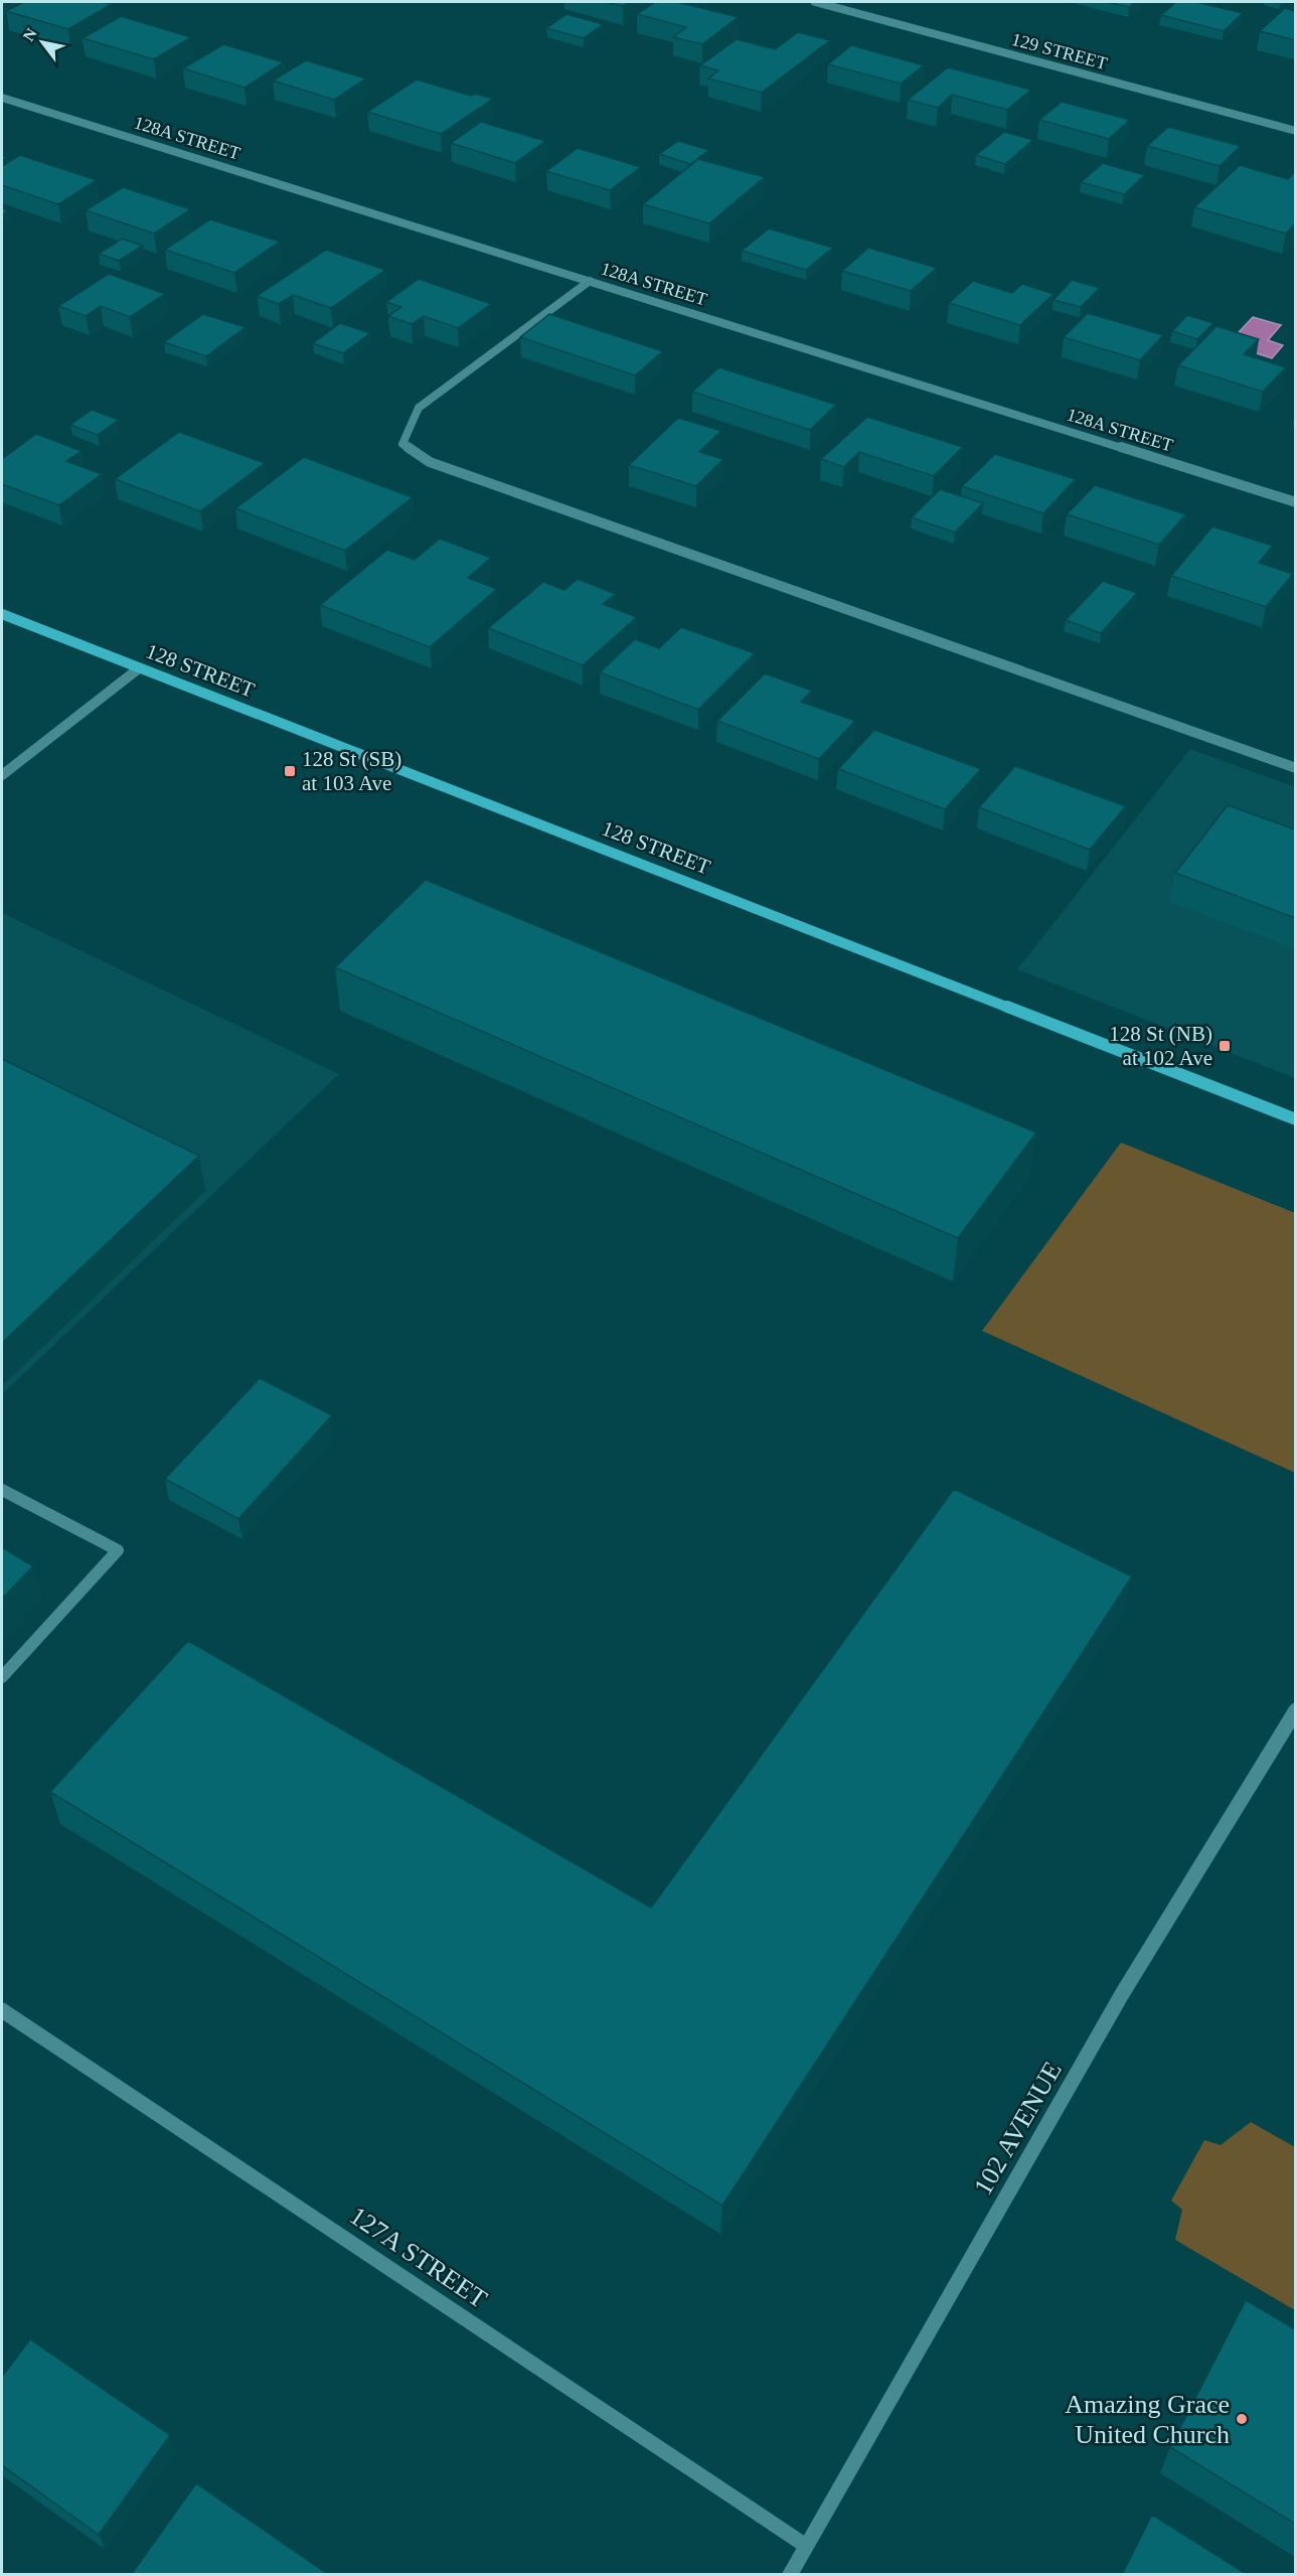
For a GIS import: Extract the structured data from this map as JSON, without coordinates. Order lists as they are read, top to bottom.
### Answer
{
  "streets": {
    "main road": ["128 STREET"],
    "street": [
      "129 STREET",
      "128A STREET",
      "102 AVENUE",
      "127A STREET"
    ]
  },
  "crossings": [
    ["102 AVENUE", "127A STREET"]
  ],
  "places": {
    "transit": ["128 St (SB) at 103 Ave", "128 St (NB) at 102 Ave"],
    "other": ["Amazing Grace United Church"]
  },
  "north": "top left"
}
